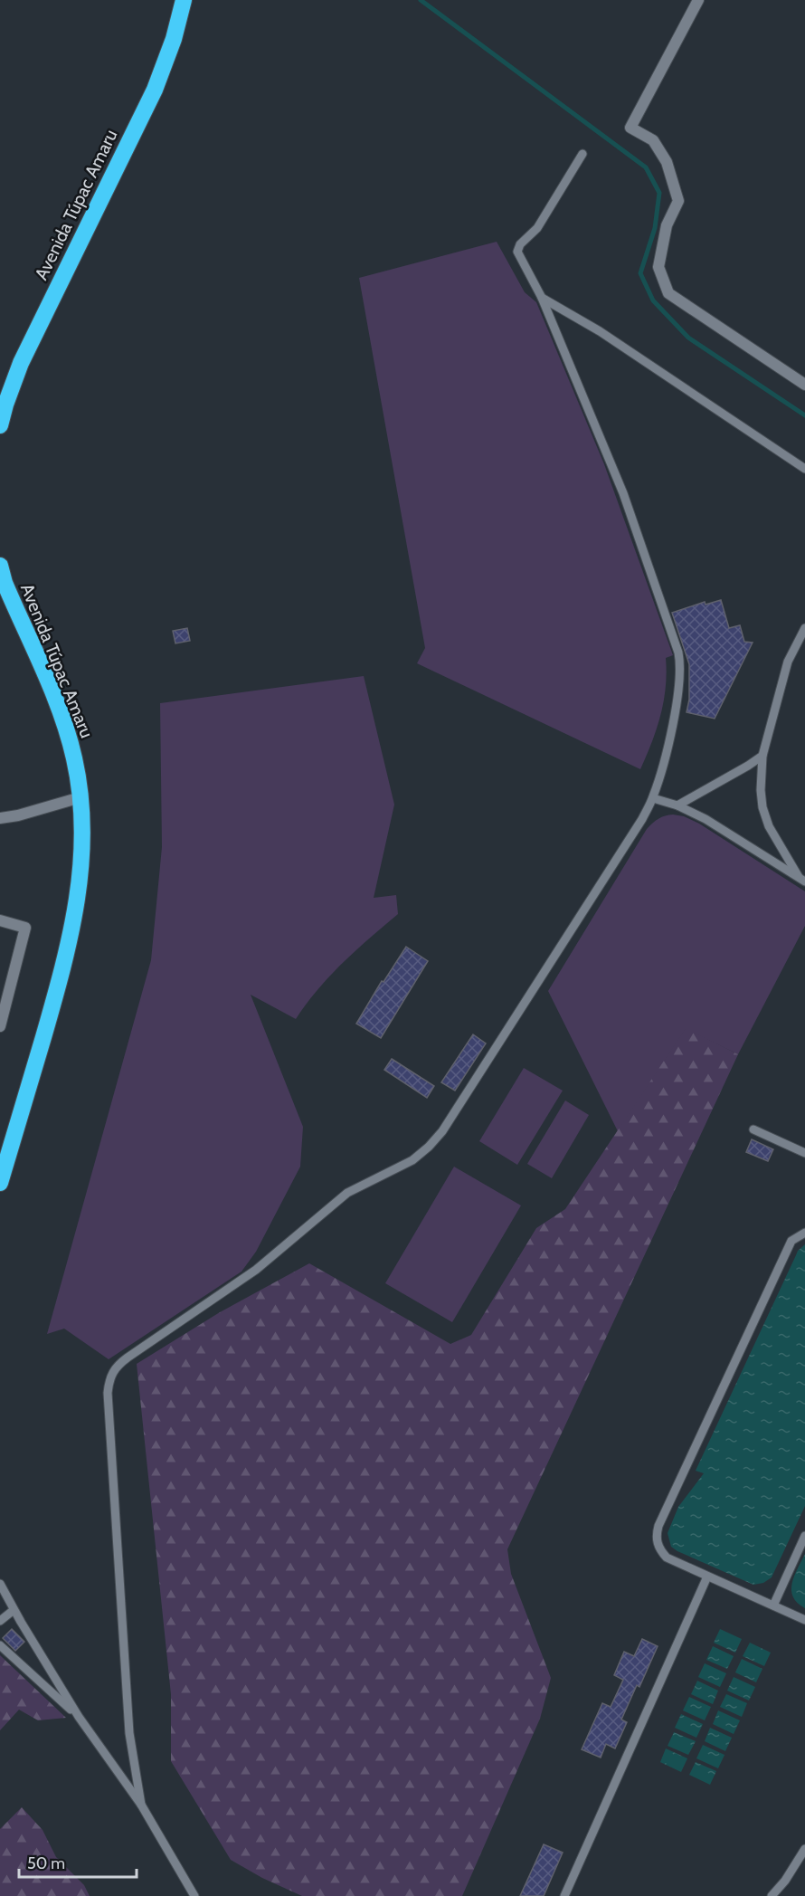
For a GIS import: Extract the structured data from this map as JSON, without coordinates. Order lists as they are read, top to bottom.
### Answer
{
  "streets": {
    "highway": ["Avenida Túpac Amaru"]
  },
  "scale_bar": "50 m"
}
